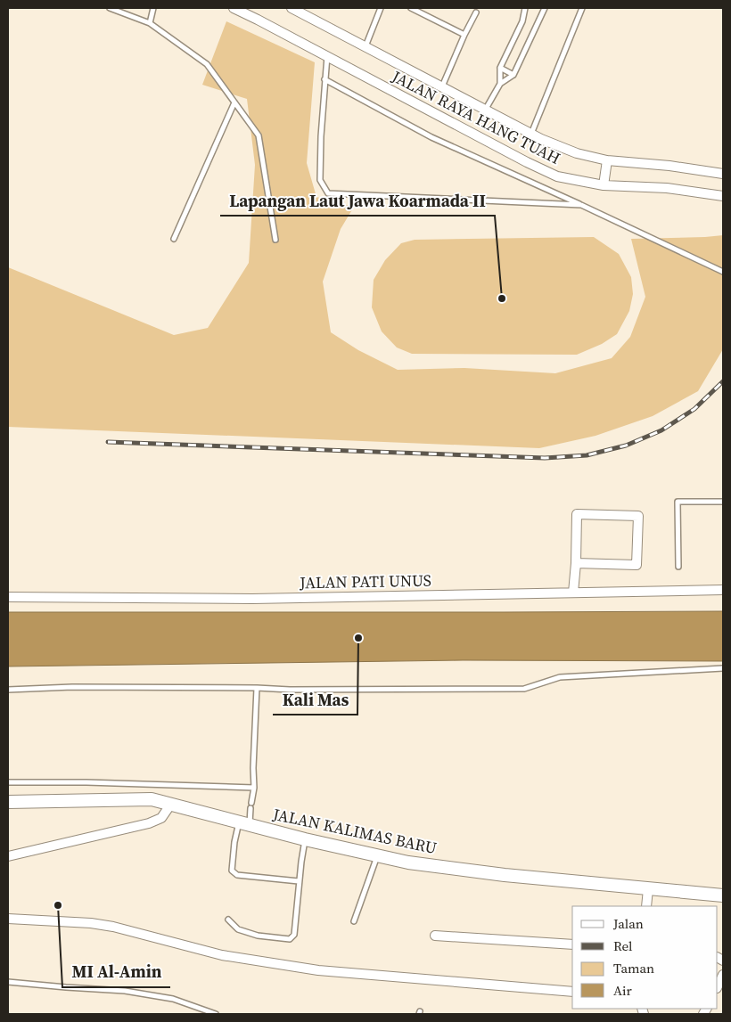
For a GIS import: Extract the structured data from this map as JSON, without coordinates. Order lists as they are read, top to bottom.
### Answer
{
  "streets": {
    "street": ["JALAN RAYA HANG TUAH", "JALAN PATI UNUS", "JALAN KALIMAS BARU"]
  },
  "places": ["Lapangan Laut Jawa Koarmada II", "Kali Mas", "MI Al-Amin"],
  "legend": [
    "Jalan",
    "Rel",
    "Taman",
    "Air"
  ]
}
